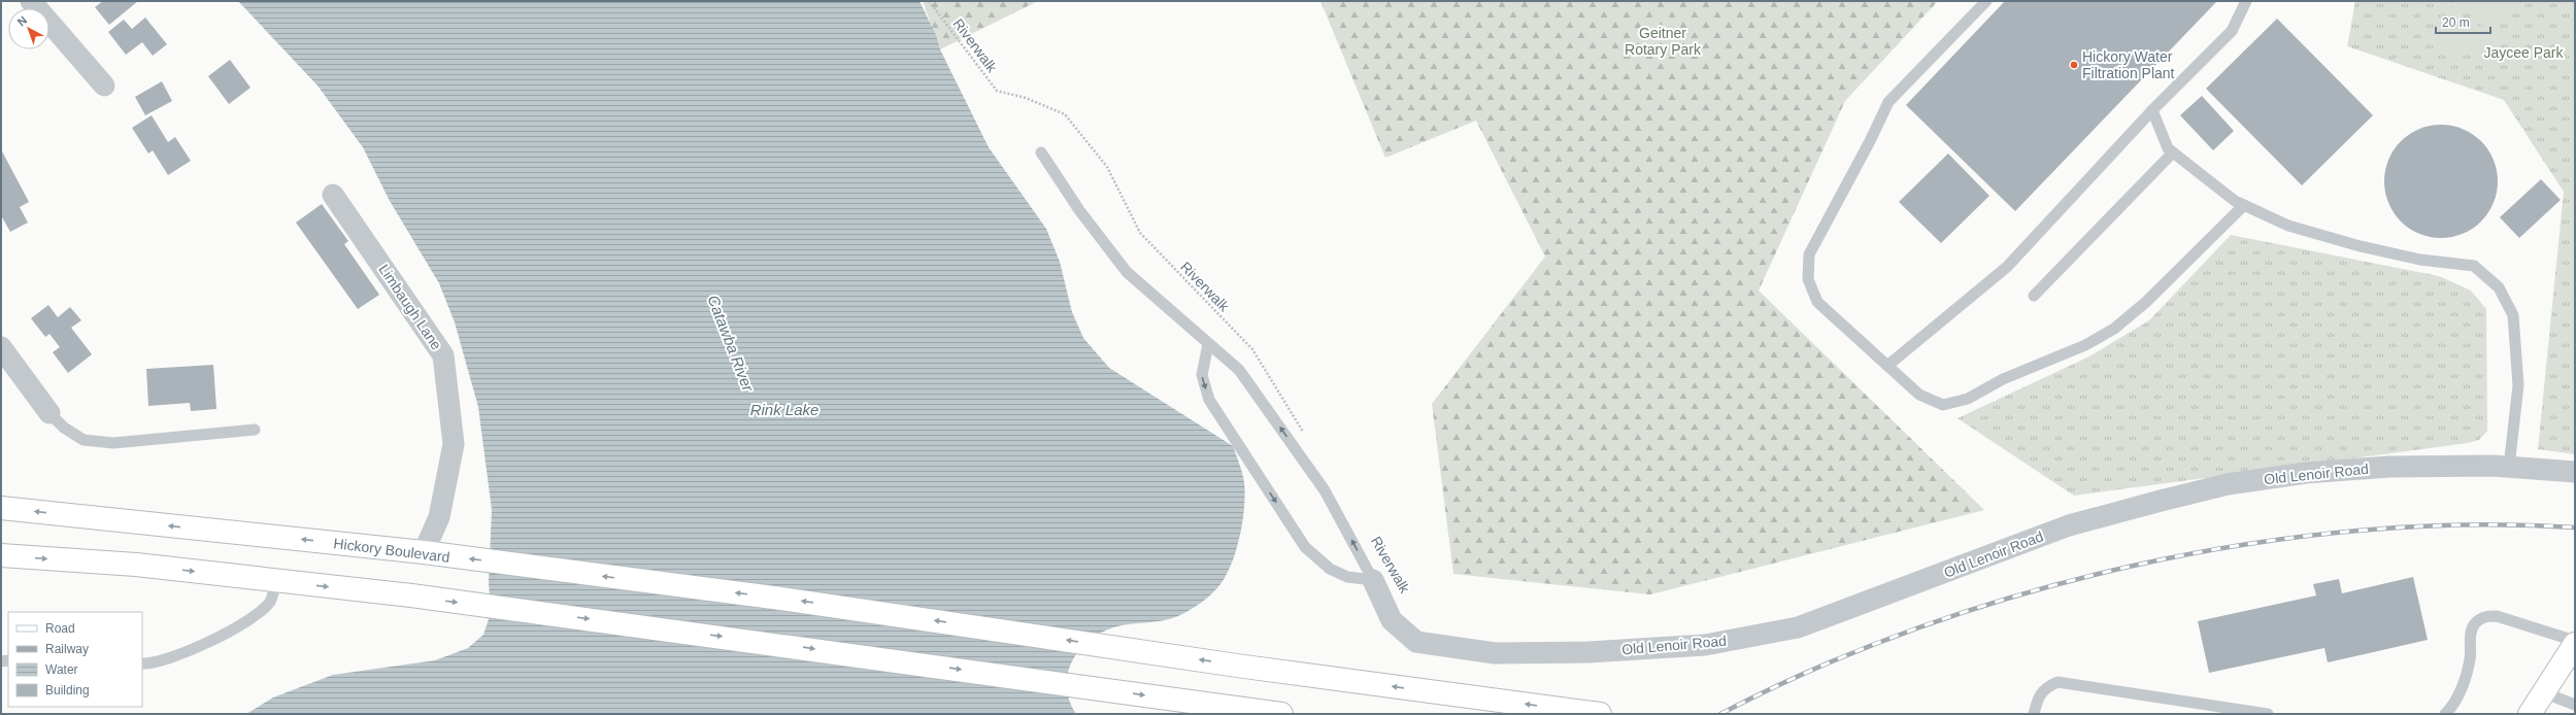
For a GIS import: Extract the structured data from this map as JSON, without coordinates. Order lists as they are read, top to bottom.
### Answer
{
  "streets": {
    "main road": ["Hickory Boulevard"],
    "street": ["Limbaugh Lane", "Old Lenoir Road"],
    "path": ["Riverwalk"]
  },
  "crossings": [
    ["Limbaugh Lane", "Hickory Boulevard"]
  ],
  "water": ["Catawba River", "Rink Lake"],
  "parks": ["Geitner Rotary Park", "Jaycee Park"],
  "places": ["Hickory Water Filtration Plant"],
  "legend": [
    "Road",
    "Railway",
    "Water",
    "Building"
  ],
  "scale_bar": "20 m",
  "north": "top left"
}
